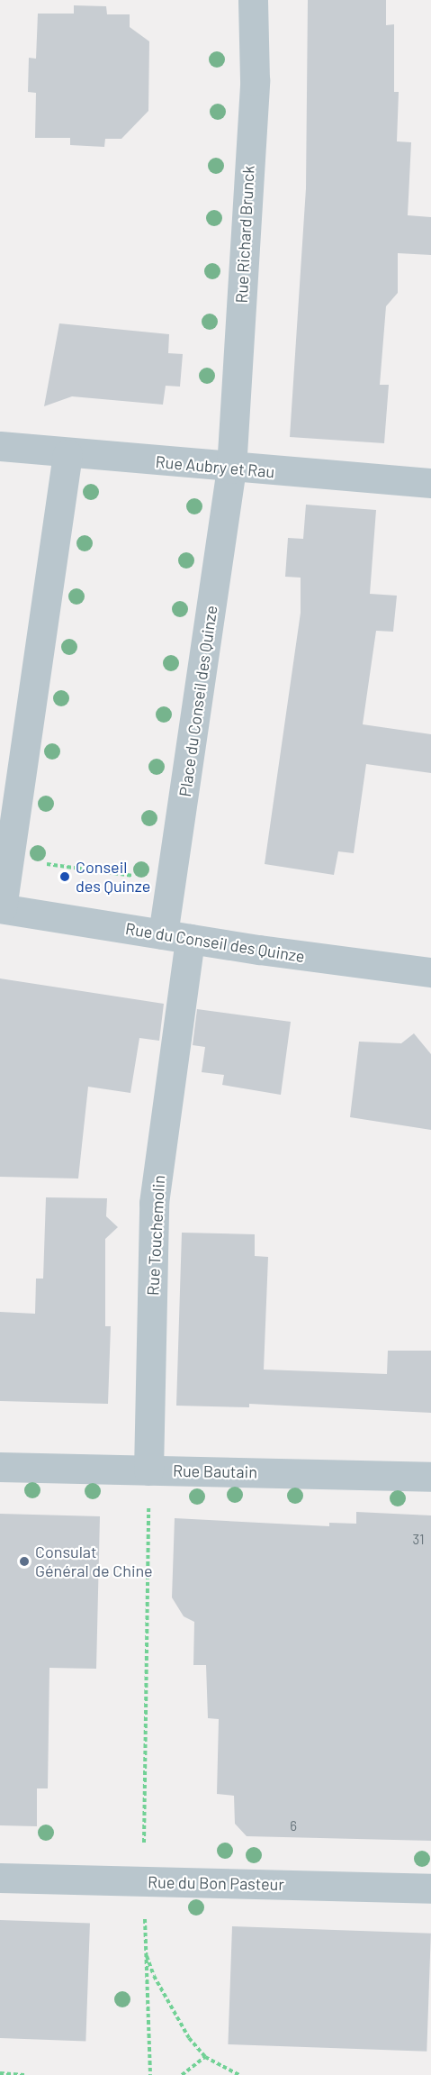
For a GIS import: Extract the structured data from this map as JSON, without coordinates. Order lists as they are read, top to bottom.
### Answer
{
  "streets": {
    "street": [
      "Rue Richard Brunck",
      "Rue Aubry et Rau",
      "Place du Conseil des Quinze",
      "Rue du Conseil des Quinze",
      "Rue Touchemolin",
      "Rue Bautain",
      "Rue du Bon Pasteur"
    ]
  },
  "crossings": [
    ["Rue Richard Brunck", "Rue Aubry et Rau"],
    ["Rue Richard Brunck", "Place du Conseil des Quinze"],
    ["Rue Aubry et Rau", "Place du Conseil des Quinze"],
    ["Place du Conseil des Quinze", "Rue du Conseil des Quinze"],
    ["Place du Conseil des Quinze", "Rue Touchemolin"],
    ["Rue du Conseil des Quinze", "Rue Touchemolin"],
    ["Rue Touchemolin", "Rue Bautain"]
  ],
  "places": ["Conseil des Quinze", "Consulat Général de Chine"],
  "house_numbers": ["31", "6"]
}
